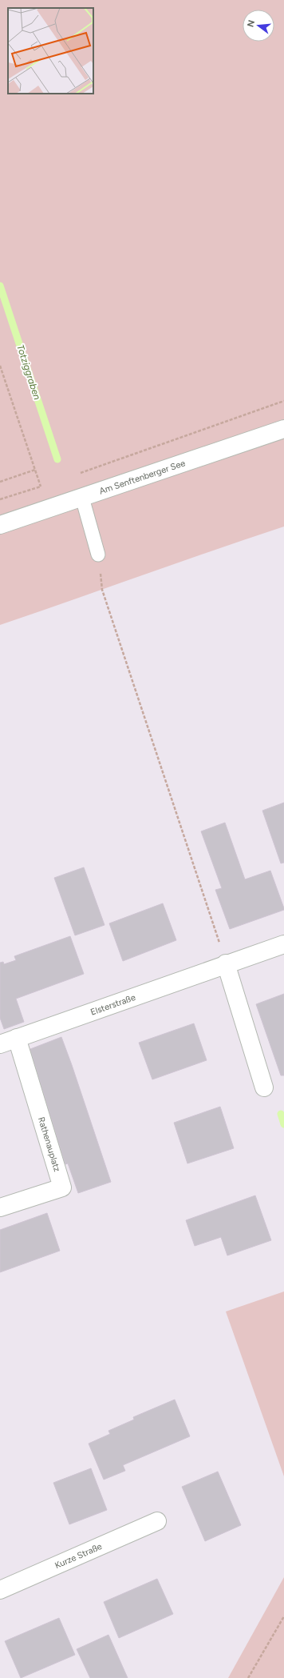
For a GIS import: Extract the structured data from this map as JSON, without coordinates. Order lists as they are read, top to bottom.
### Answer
{
  "streets": {
    "street": [
      "Am Senftenberger See",
      "Elsterstraße",
      "Rathenauplatz",
      "Kurze Straße"
    ]
  },
  "crossings": [
    ["Elsterstraße", "Rathenauplatz"]
  ],
  "water": ["Totziggraben"],
  "north": "left"
}
